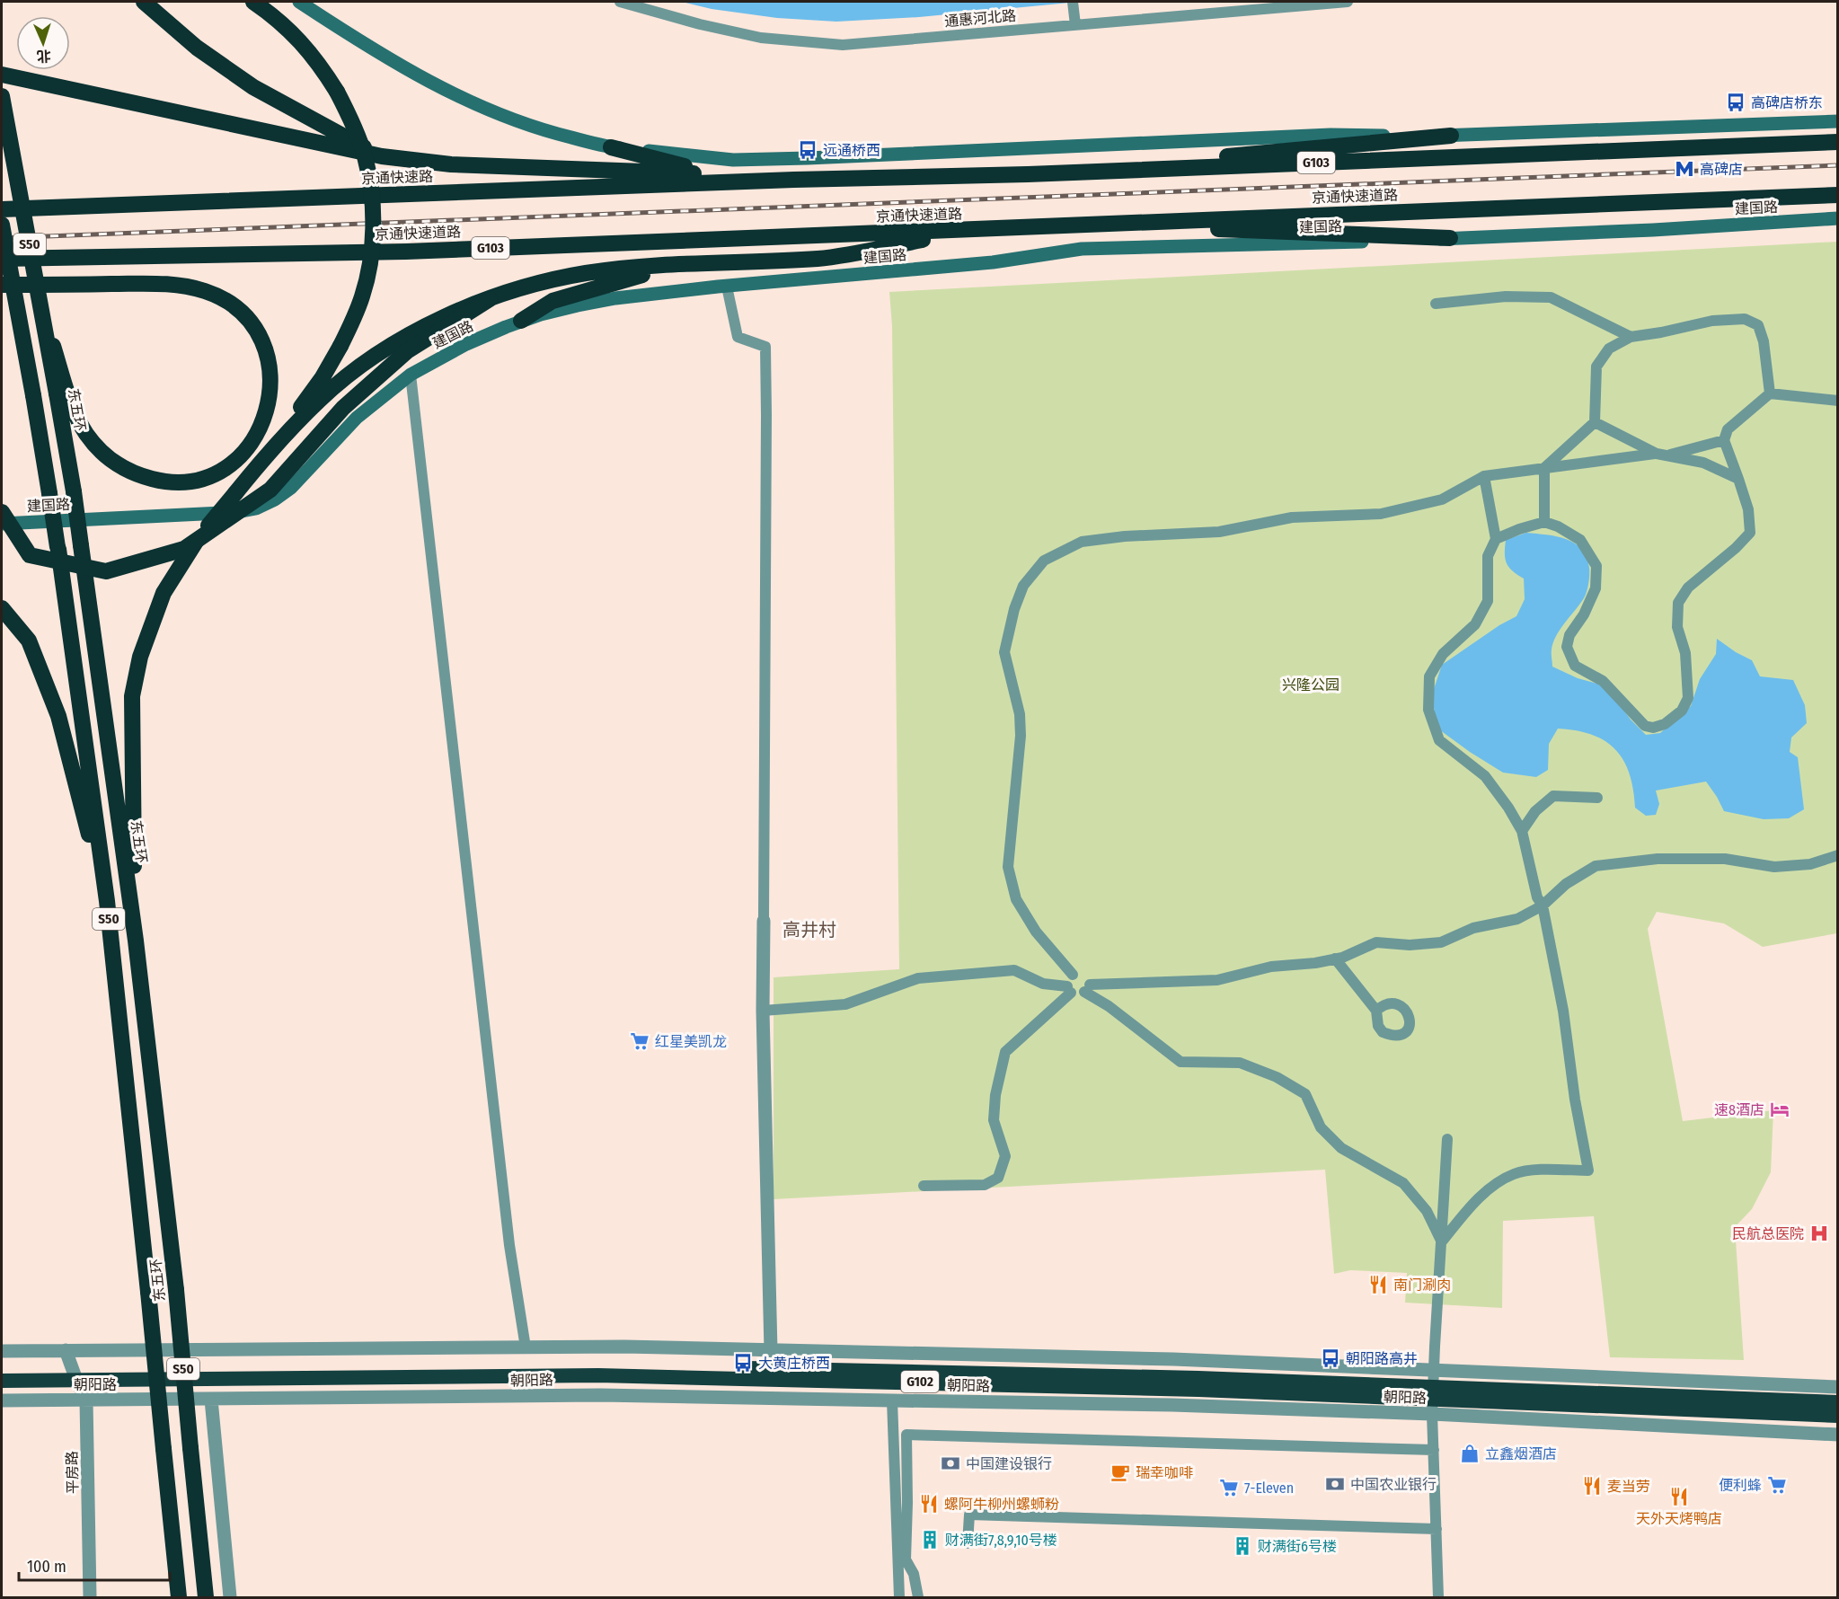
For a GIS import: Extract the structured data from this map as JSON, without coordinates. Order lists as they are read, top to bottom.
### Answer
{
  "streets": {
    "highway": [
      "G103",
      "京通快速路",
      "京通快速道路",
      "S50",
      "东五环",
      "朝阳路",
      "G102"
    ],
    "main road": ["建国路"],
    "street": ["通惠河北路", "平房路"]
  },
  "crossings": [
    ["G103", "京通快速路"],
    ["朝阳路", "平房路"]
  ],
  "districts": ["高井村"],
  "parks": ["兴隆公园"],
  "places": {
    "bus stop": [
      "高碑店桥东",
      "远通桥西",
      "朝阳路高井",
      "大黄庄桥西"
    ],
    "metro station": ["高碑店"],
    "supermarket": ["红星美凯龙", "便利蜂", "7-Eleven"],
    "hotel": ["速8酒店"],
    "hospital": ["民航总医院"],
    "restaurant": [
      "南门涮肉",
      "麦当劳",
      "天外天烤鸭店",
      "螺阿牛柳州螺蛳粉"
    ],
    "shop": ["立鑫烟酒店"],
    "bank": ["中国建设银行", "中国农业银行"],
    "cafe": ["瑞幸咖啡"],
    "building": ["财满街7,8,9,10号楼", "财满街6号楼"]
  },
  "scale_bar": "100 m",
  "north": "bottom"
}
